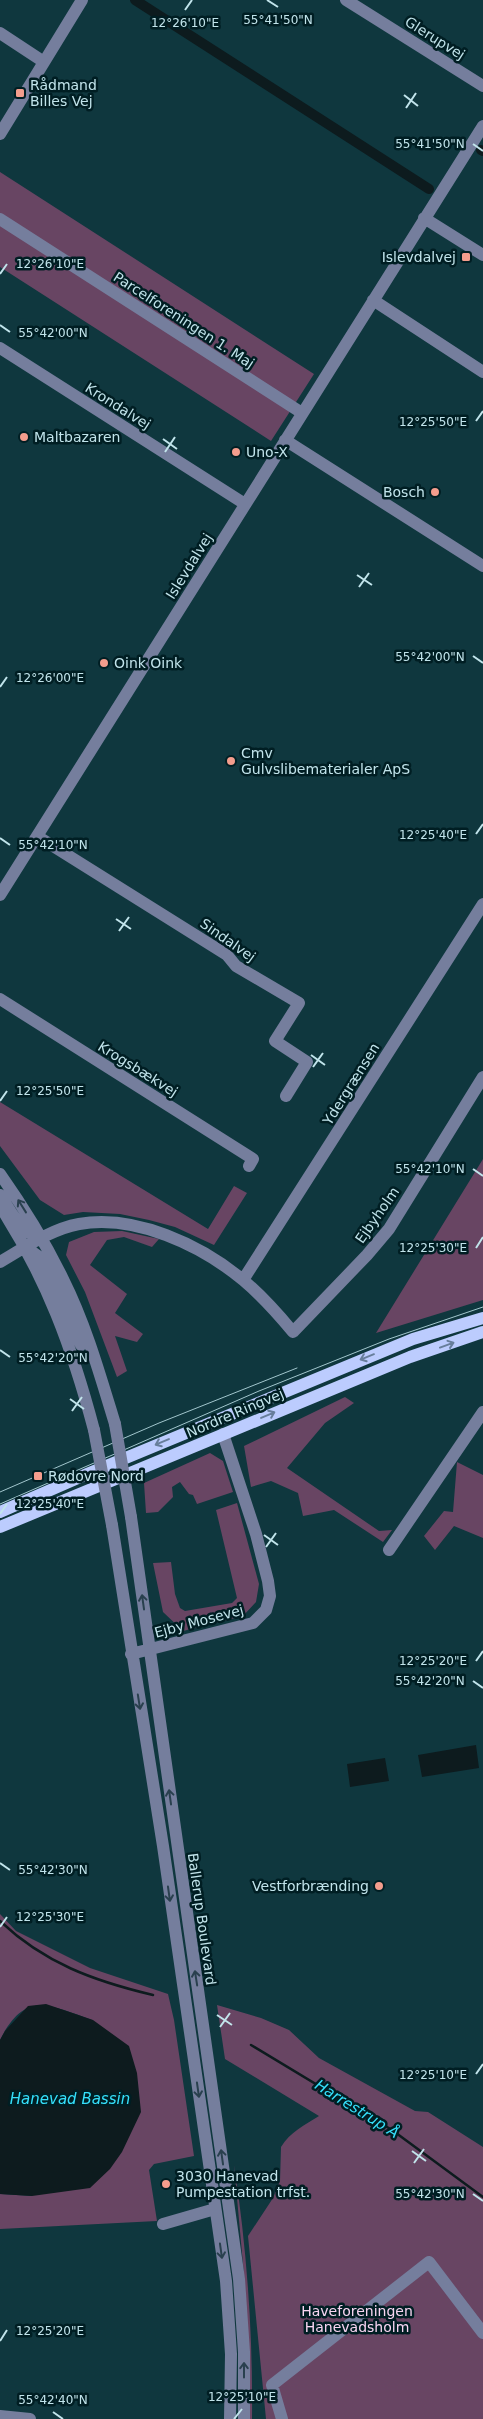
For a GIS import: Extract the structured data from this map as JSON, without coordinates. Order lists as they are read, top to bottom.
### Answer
{
  "streets": {
    "main road": ["Nordre Ringvej"],
    "street": [
      "Glerupvej",
      "Parcelforeningen 1. Maj",
      "Krondalvej",
      "Islevdalvej",
      "Sindalvej",
      "Krogsbækvej",
      "Ydergrænsen",
      "Ejbyholm",
      "Ejby Mosevej",
      "Ballerup Boulevard"
    ]
  },
  "crossings": [
    ["Parcelforeningen 1. Maj", "Islevdalvej"],
    ["Krondalvej", "Islevdalvej"],
    ["Islevdalvej", "Sindalvej"],
    ["Ydergrænsen", "Ejbyholm"],
    ["Nordre Ringvej", "Ejby Mosevej"],
    ["Ejby Mosevej", "Ballerup Boulevard"]
  ],
  "water": ["Hanevad Bassin", "Harrestrup Å"],
  "parks": ["Haveforeningen Hanevadsholm"],
  "places": {
    "transit": ["Rådmand Billes Vej", "Islevdalvej", "Rødovre Nord"],
    "other": [
      "Maltbazaren",
      "Uno-X",
      "Bosch",
      "Oink Oink",
      "Cmv Gulvslibematerialer ApS",
      "Vestforbrænding",
      "3030 Hanevad Pumpestation trfst."
    ]
  },
  "coordinates": [
    "55°41'50\"N",
    "12°26'10\"E",
    "55°42'00\"N",
    "12°25'50\"E",
    "12°26'00\"E",
    "12°25'40\"E",
    "55°42'10\"N",
    "12°25'30\"E",
    "55°42'20\"N",
    "12°25'20\"E",
    "55°42'30\"N",
    "12°25'10\"E",
    "55°42'40\"N"
  ]
}
